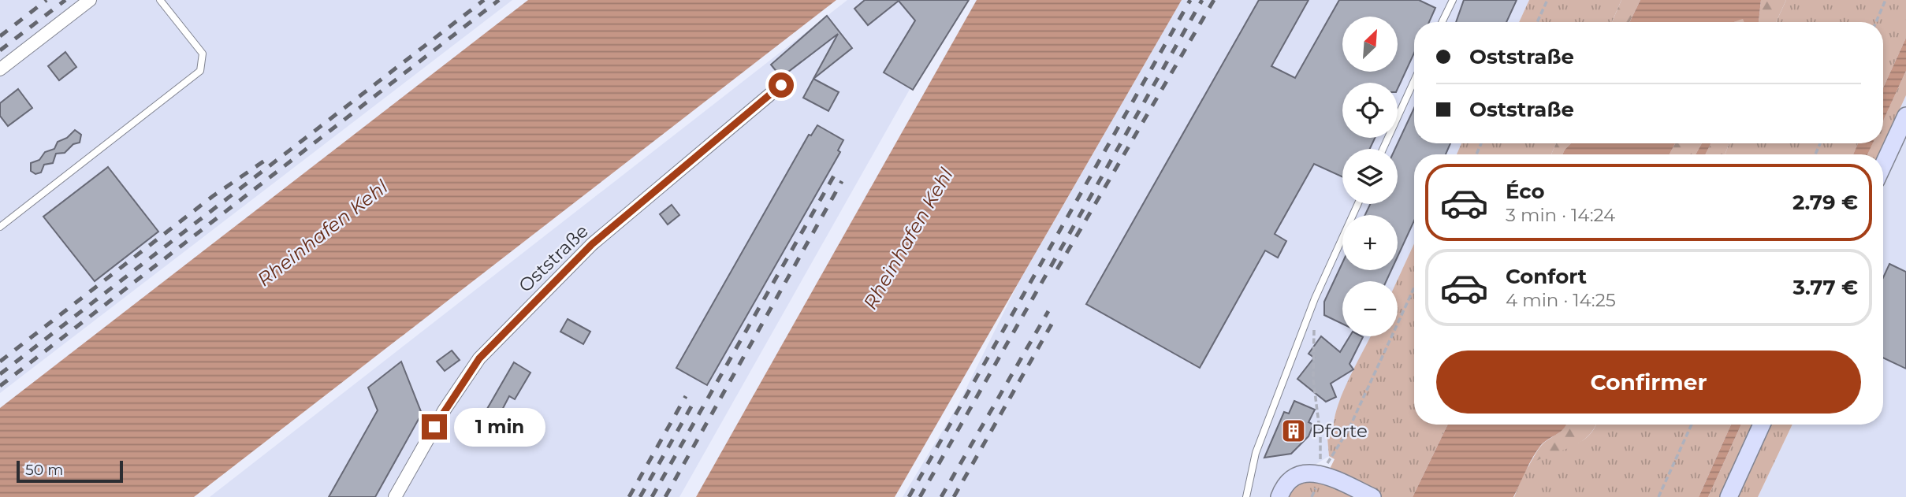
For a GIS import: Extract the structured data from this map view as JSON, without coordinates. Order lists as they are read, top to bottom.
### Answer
{
  "streets": {
    "street": ["Oststraße"]
  },
  "water": ["Rheinhafen Kehl"],
  "places": {
    "building": ["Pforte"]
  },
  "scale_bar": "50 m",
  "north": "top right",
  "page": {
    "map_buttons": ["+", "−"],
    "banner": ["Oststraße", "Oststraße"],
    "list": [
      {
        "name": "Éco",
        "note": "3 min · 14:24",
        "value": "2.79 €"
      },
      {
        "name": "Confort",
        "note": "4 min · 14:25",
        "value": "3.77 €"
      }
    ],
    "buttons": "Confirmer",
    "bubble": "1 min",
    "scale": "50 m"
  }
}
